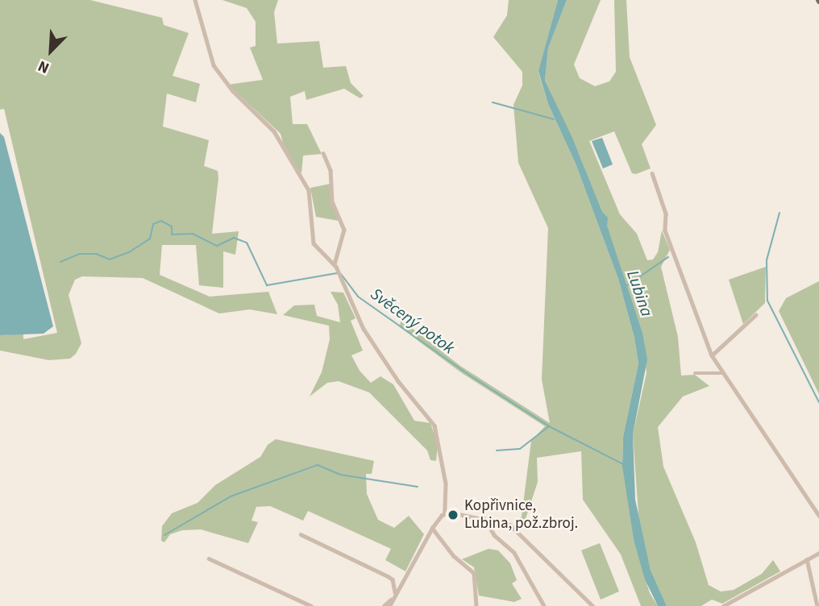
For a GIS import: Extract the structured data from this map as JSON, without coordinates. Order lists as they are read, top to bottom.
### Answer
{
  "water": ["Lubina", "Svěcený potok"],
  "places": ["Kopřivnice, Lubina, pož.zbroj."],
  "north": "bottom left"
}
